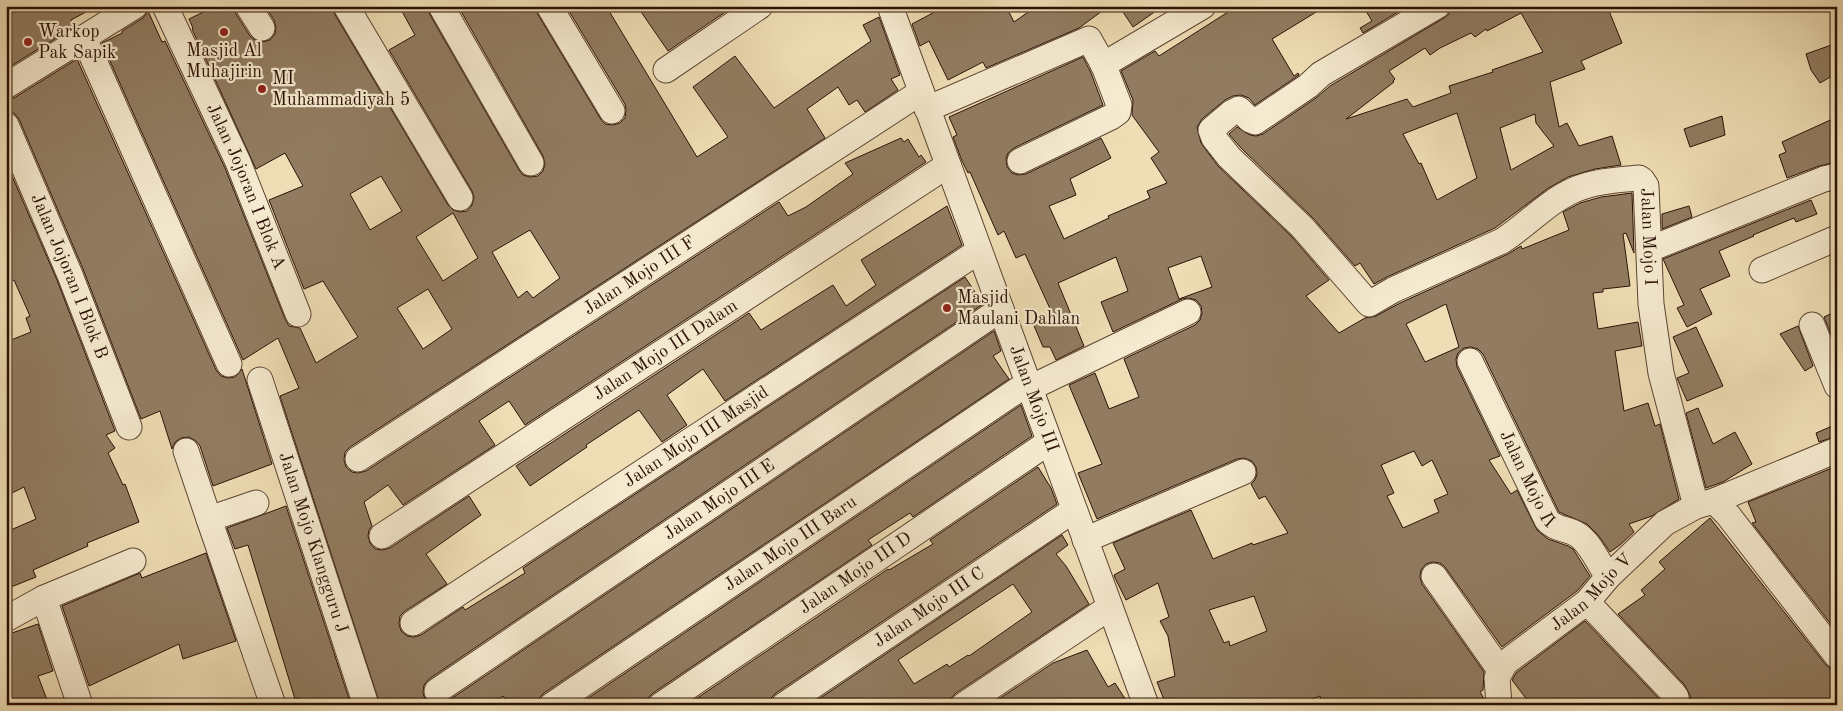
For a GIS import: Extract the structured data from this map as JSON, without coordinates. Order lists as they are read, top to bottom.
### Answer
{
  "streets": {
    "street": [
      "Jalan Jojoran I Blok A",
      "Jalan Mojo I",
      "Jalan Jojoran I Blok B",
      "Jalan Mojo III F",
      "Jalan Mojo III Dalam",
      "Jalan Mojo III",
      "Jalan Mojo III Masjid",
      "Jalan Mojo II",
      "Jalan Mojo III E",
      "Jalan Mojo Klangguru J",
      "Jalan Mojo III Baru",
      "Jalan Mojo III D",
      "Jalan Mojo V",
      "Jalan Mojo III C"
    ]
  },
  "crossings": [
    ["Jalan Mojo I", "Jalan Mojo V"],
    ["Jalan Mojo III F", "Jalan Mojo III"],
    ["Jalan Mojo III Dalam", "Jalan Mojo III"],
    ["Jalan Mojo III", "Jalan Mojo III Masjid"],
    ["Jalan Mojo III", "Jalan Mojo III E"],
    ["Jalan Mojo III", "Jalan Mojo III Baru"],
    ["Jalan Mojo III", "Jalan Mojo III D"],
    ["Jalan Mojo III", "Jalan Mojo III C"],
    ["Jalan Mojo II", "Jalan Mojo V"]
  ],
  "places": [
    "Masjid Al Muhajirin",
    "Warkop Pak Sapik",
    "MI Muhammadiyah 5",
    "Masjid Maulani Dahlan"
  ]
}
